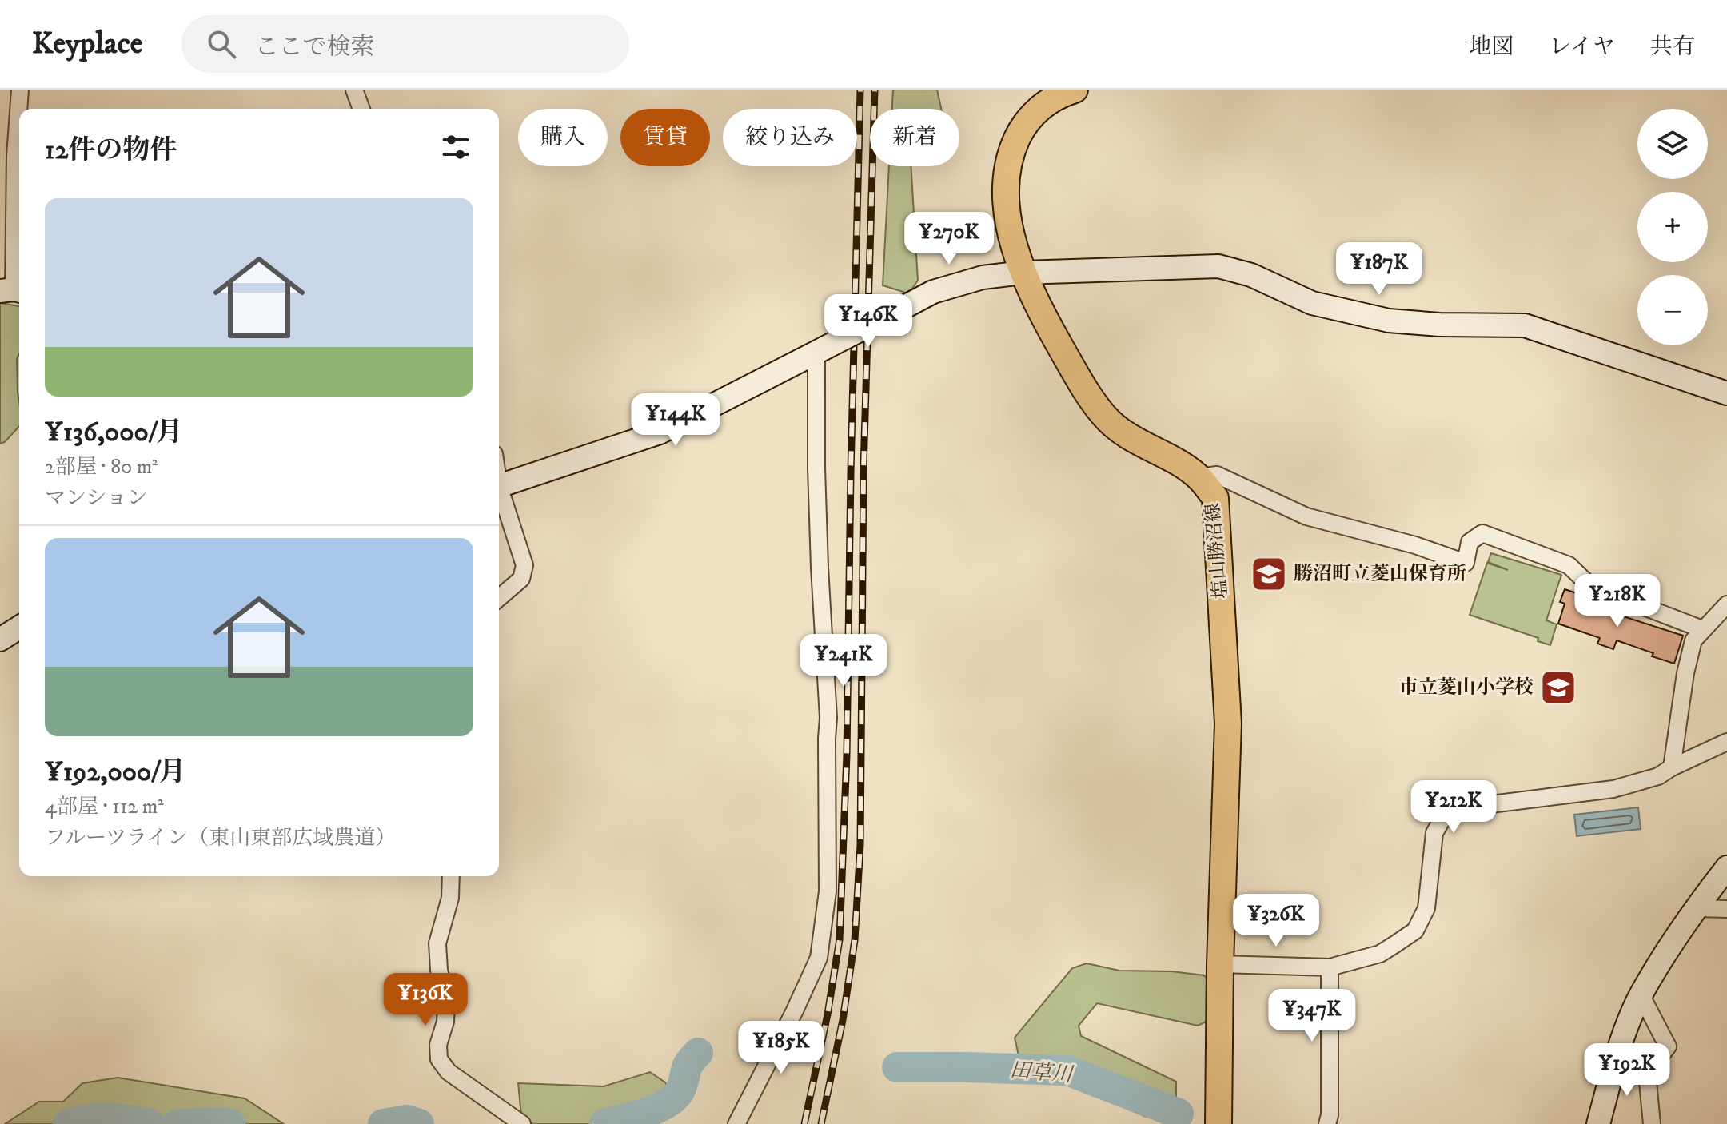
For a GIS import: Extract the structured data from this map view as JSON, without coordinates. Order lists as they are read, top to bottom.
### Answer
{
  "streets": {
    "main road": ["塩山勝沼線"]
  },
  "water": ["田草川"],
  "places": {
    "school or university": ["勝沼町立菱山保育所", "市立菱山小学校"]
  },
  "page": {
    "header": "Keyplace",
    "search": "ここで検索",
    "nav": ["地図", "レイヤ", "共有"],
    "map_buttons": ["+", "−"],
    "chip": [
      "購入",
      "賃貸",
      "絞り込み",
      "新着"
    ],
    "heading": "12件の物件",
    "list": [
      {
        "name": "¥136,000/月",
        "note": "2部屋 · 80 m² · マンション"
      },
      {
        "name": "¥192,000/月",
        "note": "4部屋 · 112 m² · フルーツライン（東山東部広域農道）"
      }
    ],
    "price": [
      "¥270K",
      "¥187K",
      "¥146K",
      "¥144K",
      "¥218K",
      "¥241K",
      "¥212K",
      "¥326K",
      "¥136K",
      "¥347K",
      "¥185K",
      "¥192K"
    ]
  }
}
